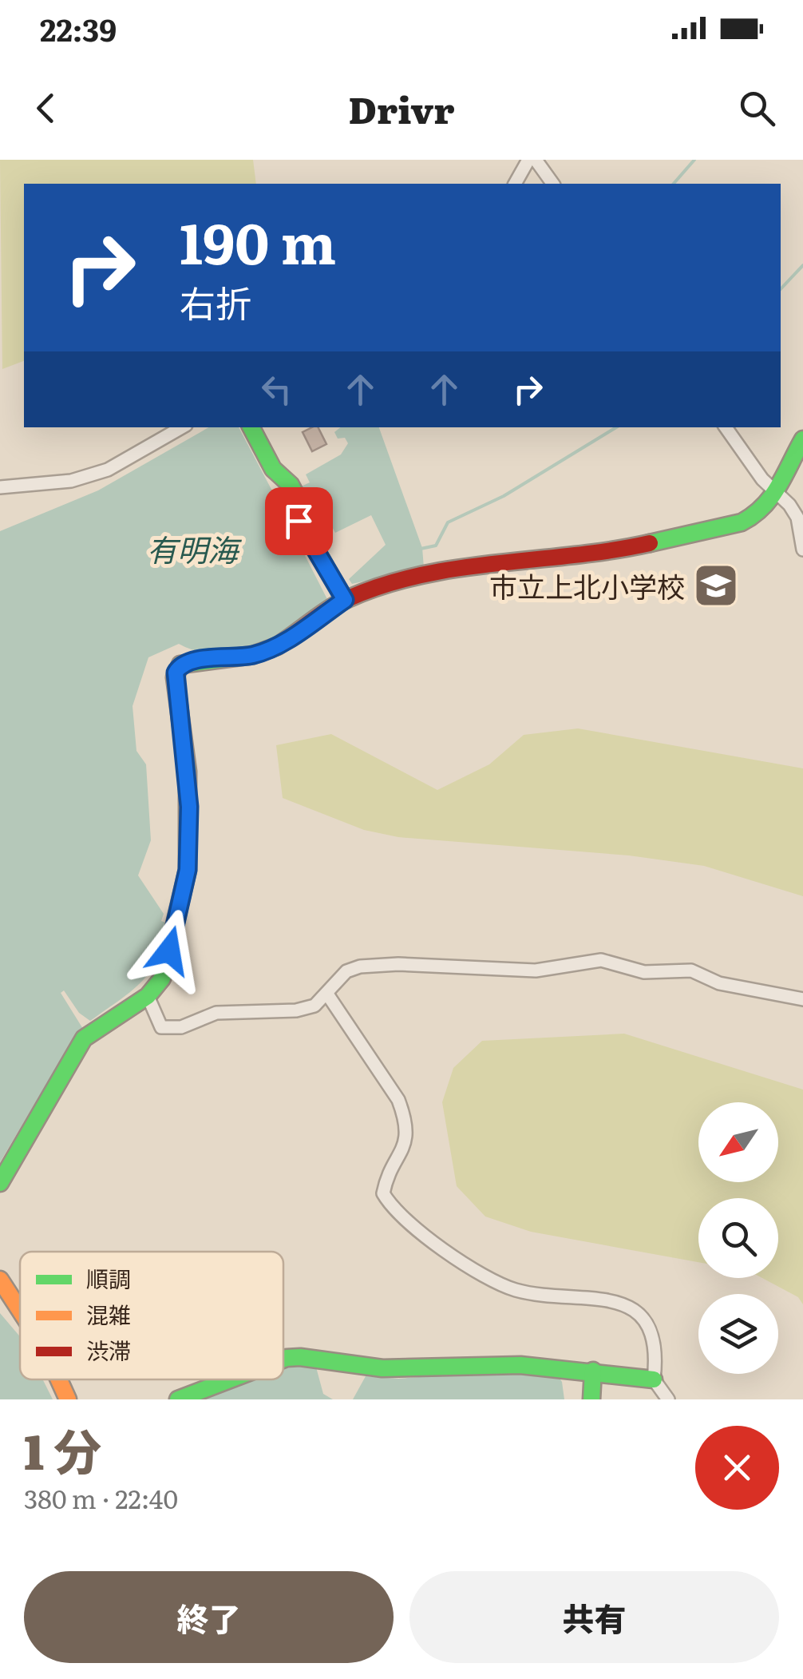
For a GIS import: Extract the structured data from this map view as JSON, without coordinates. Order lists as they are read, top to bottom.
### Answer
{
  "water": ["有明海"],
  "places": {
    "school or university": ["市立上北小学校"]
  },
  "legend": ["順調", "混雑", "渋滞"],
  "north": "bottom left",
  "page": {
    "status": "22:39",
    "header": "Drivr",
    "turn": ["190 m", "右折"],
    "heading": ["1 分", "380 m · 22:40"],
    "buttons": ["終了", "共有"]
  }
}
